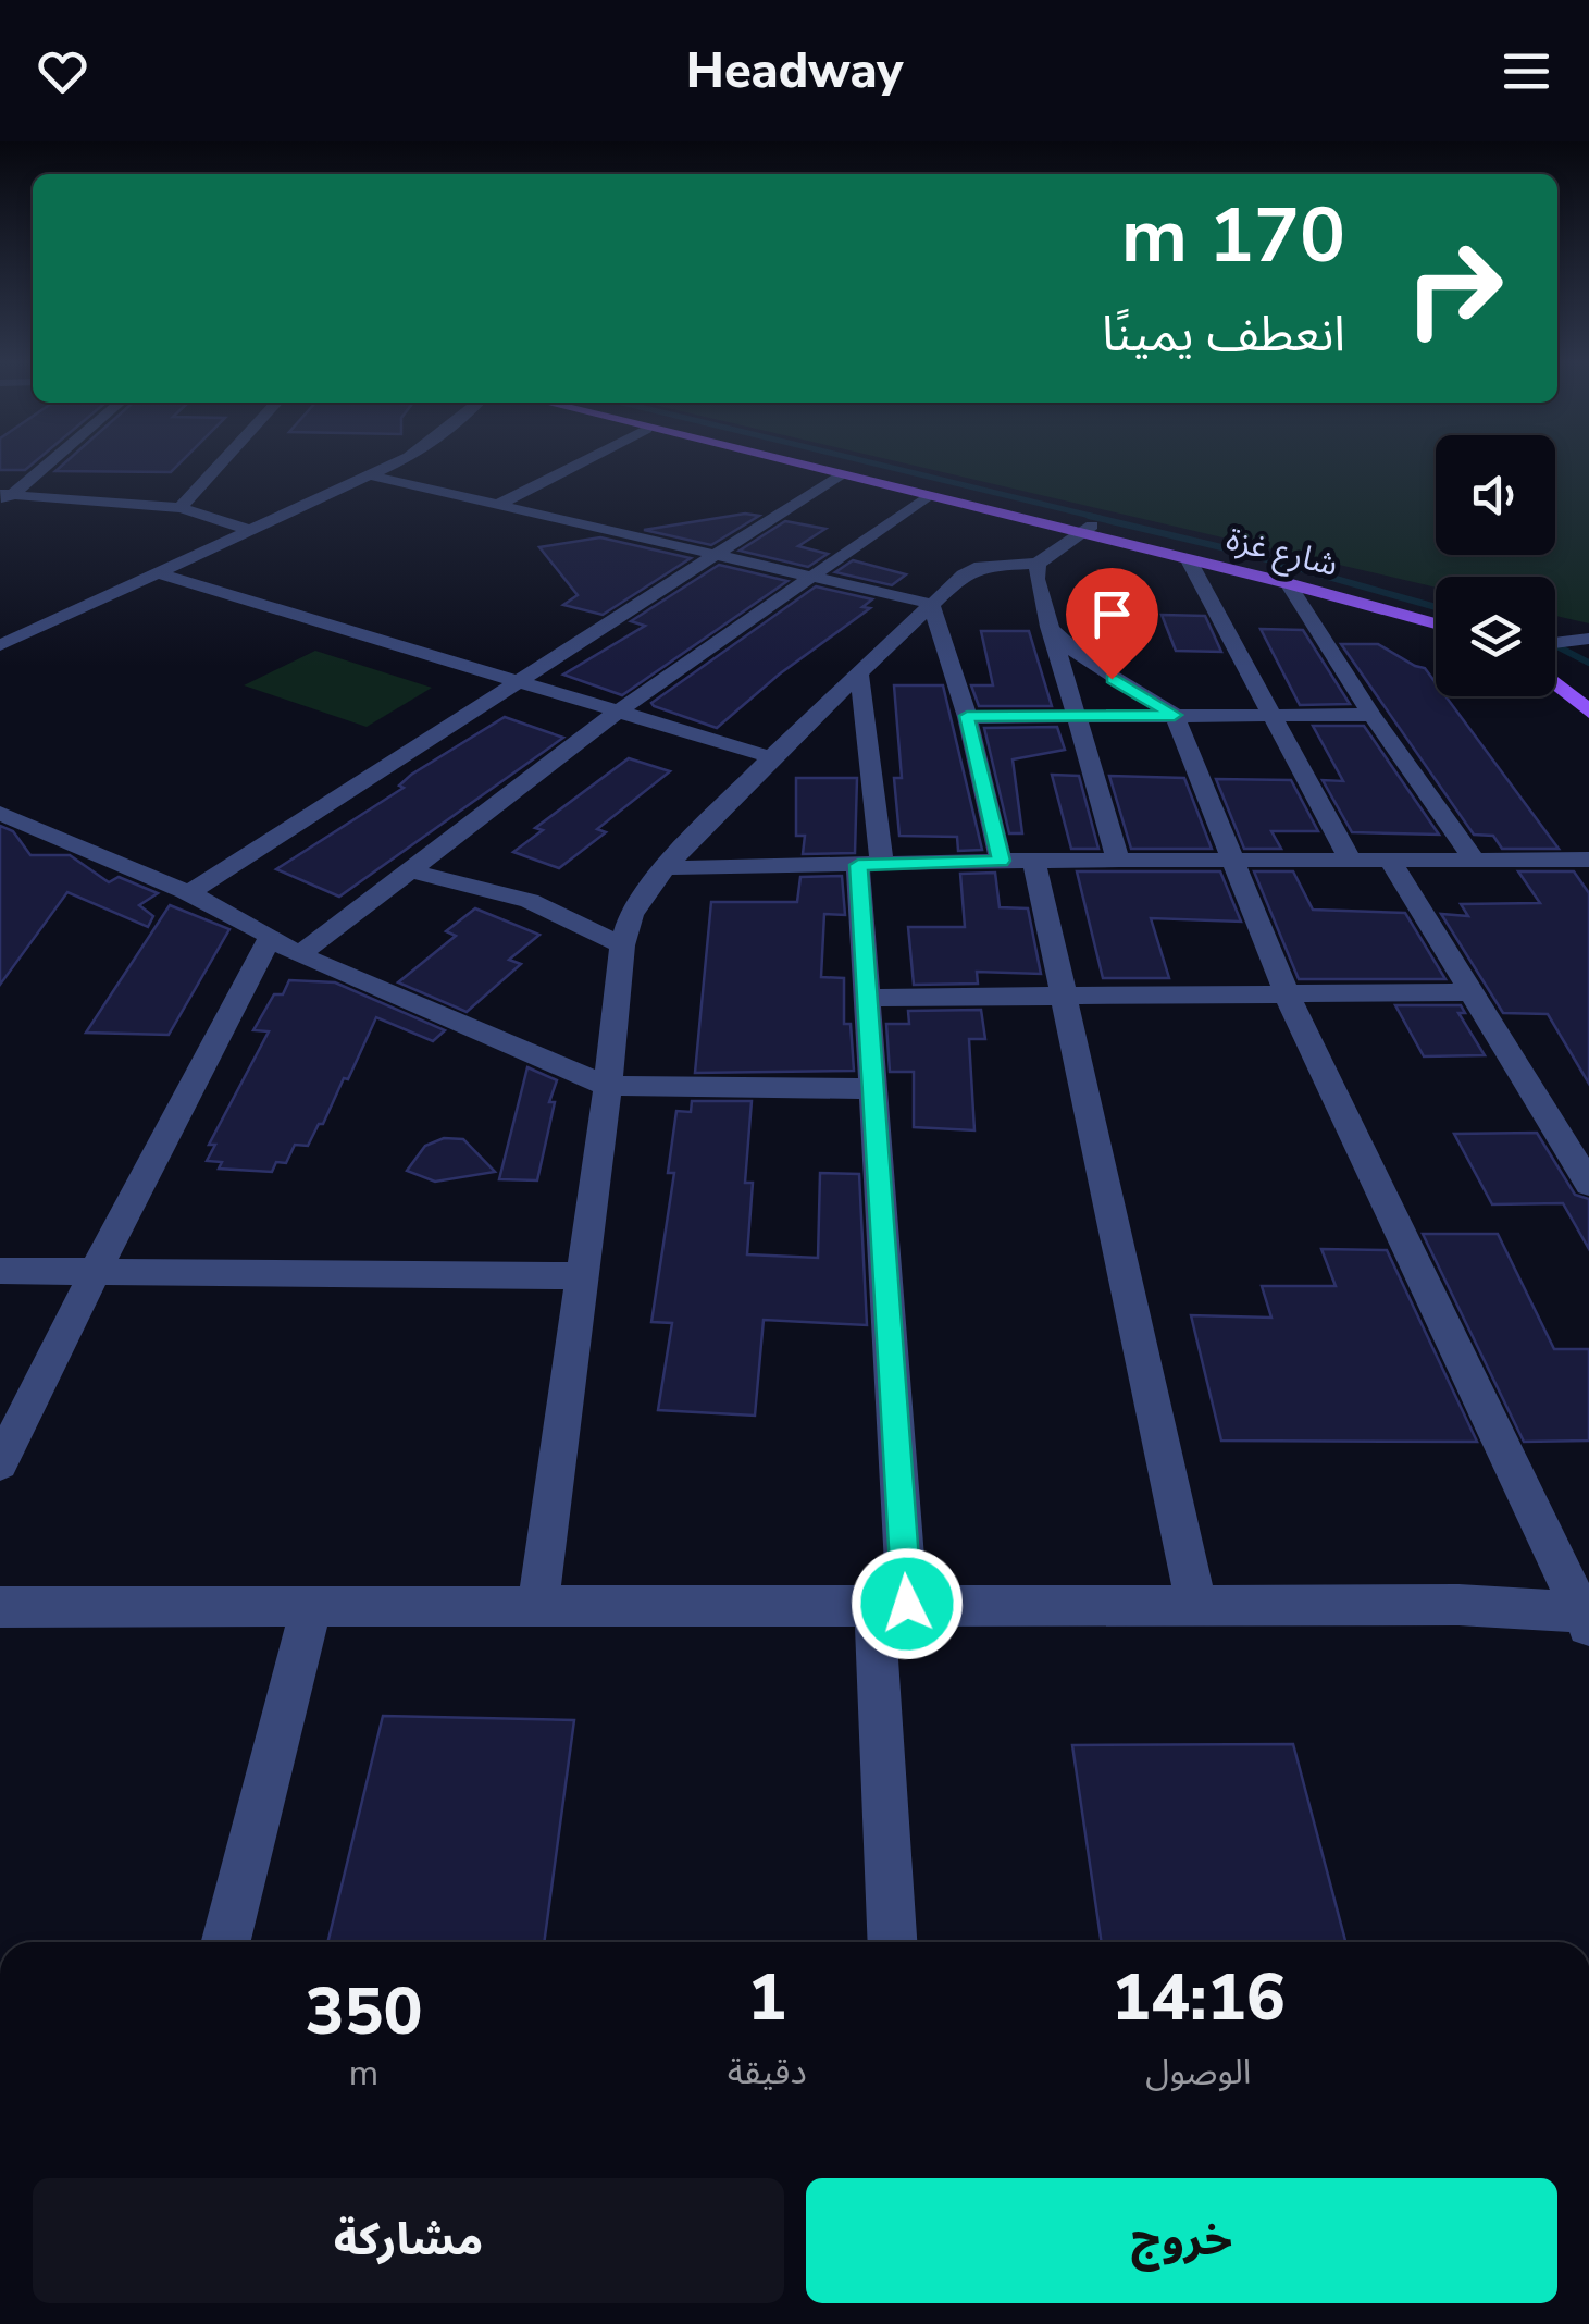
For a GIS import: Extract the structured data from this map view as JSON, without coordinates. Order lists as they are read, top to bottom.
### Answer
{
  "streets": {
    "main road": ["شارع غزة"]
  },
  "page": {
    "header": "Headway",
    "turn": ["170 m", "انعطف يمينًا"],
    "eta": [
      "14:16",
      "الوصول",
      "1",
      "دقيقة",
      "350",
      "m"
    ],
    "buttons": ["خروج", "مشاركة"]
  }
}
